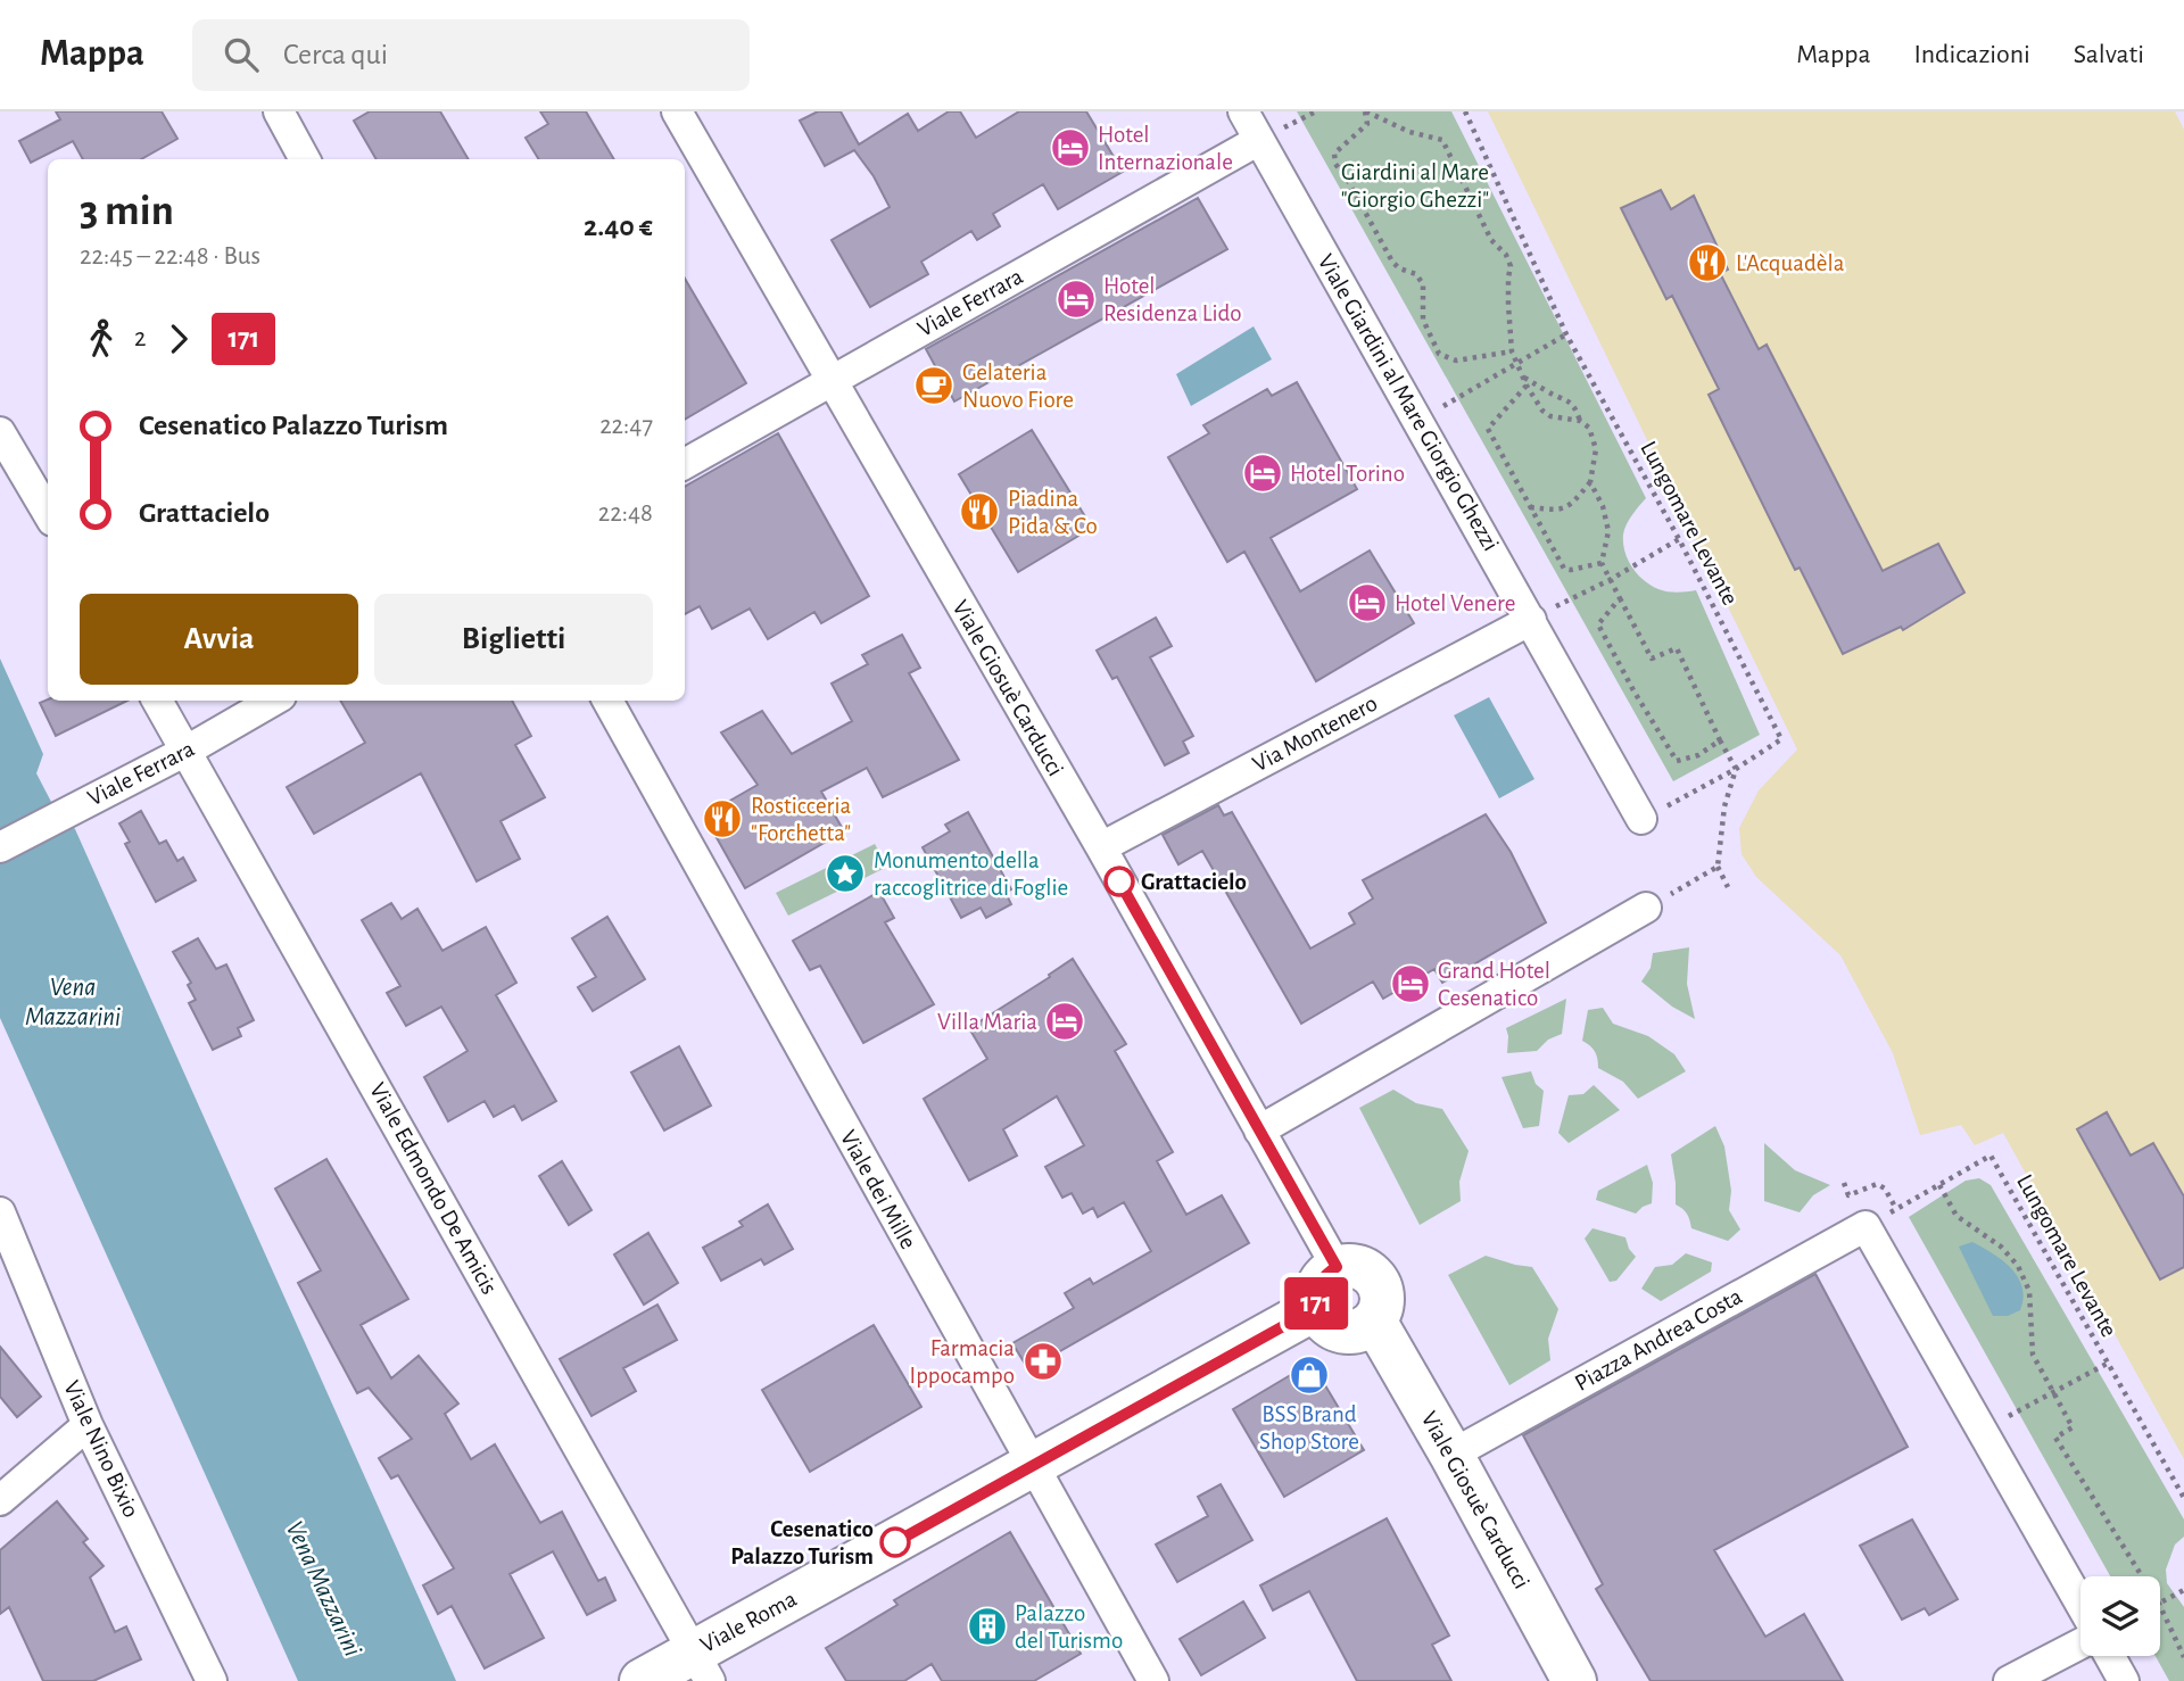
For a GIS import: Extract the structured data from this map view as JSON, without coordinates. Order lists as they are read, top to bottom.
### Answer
{
  "streets": {
    "street": [
      "Viale Ferrara",
      "Viale Giardini al Mare Giorgio Ghezzi",
      "Viale Giosuè Carducci",
      "Via Montenero",
      "Viale Edmondo De Amicis",
      "Viale dei Mille",
      "Piazza Andrea Costa",
      "Viale Nino Bixio",
      "Viale Roma"
    ],
    "path": ["Lungomare Levante"]
  },
  "crossings": [
    ["Viale Ferrara", "Viale Giardini al Mare Giorgio Ghezzi"],
    ["Viale Ferrara", "Viale Giosuè Carducci"],
    ["Viale Ferrara", "Viale Edmondo De Amicis"],
    ["Viale Giardini al Mare Giorgio Ghezzi", "Via Montenero"],
    ["Lungomare Levante", "Piazza Andrea Costa"],
    ["Viale Giosuè Carducci", "Via Montenero"],
    ["Viale Giosuè Carducci", "Piazza Andrea Costa"],
    ["Viale Giosuè Carducci", "Viale Roma"],
    ["Viale Edmondo De Amicis", "Viale Roma"],
    ["Viale dei Mille", "Viale Roma"]
  ],
  "water": ["Vena Mazzarini"],
  "parks": ["Giardini al Mare \"Giorgio Ghezzi\""],
  "places": {
    "hotel": [
      "Hotel Internazionale",
      "Hotel Residenza Lido",
      "Hotel Torino",
      "Hotel Venere",
      "Grand Hotel Cesenatico",
      "Villa Maria"
    ],
    "restaurant": ["L'Acquadèla", "Piadina Pida & Co", "Rosticceria \"Forchetta\""],
    "cafe": ["Gelateria Nuovo Fiore"],
    "place": ["Monumento della raccoglitrice di Foglie"],
    "other": ["Grattacielo", "Cesenatico Palazzo Turism"],
    "pharmacy": ["Farmacia Ippocampo"],
    "shop": ["BSS Brand Shop Store"],
    "building": ["Palazzo del Turismo"]
  },
  "lines": ["bus line 171"],
  "page": {
    "header": "Mappa",
    "search": "Cerca qui",
    "nav": ["Mappa", "Indicazioni", "Salvati"],
    "on_map": "171",
    "heading": ["3 min", "22:45 – 22:48 · Bus", "2.40 €"],
    "legs": ["2", "171"],
    "list": [
      {
        "name": "Cesenatico Palazzo Turism",
        "value": "22:47"
      },
      {
        "name": "Grattacielo",
        "value": "22:48"
      }
    ],
    "buttons": ["Avvia", "Biglietti"]
  }
}
